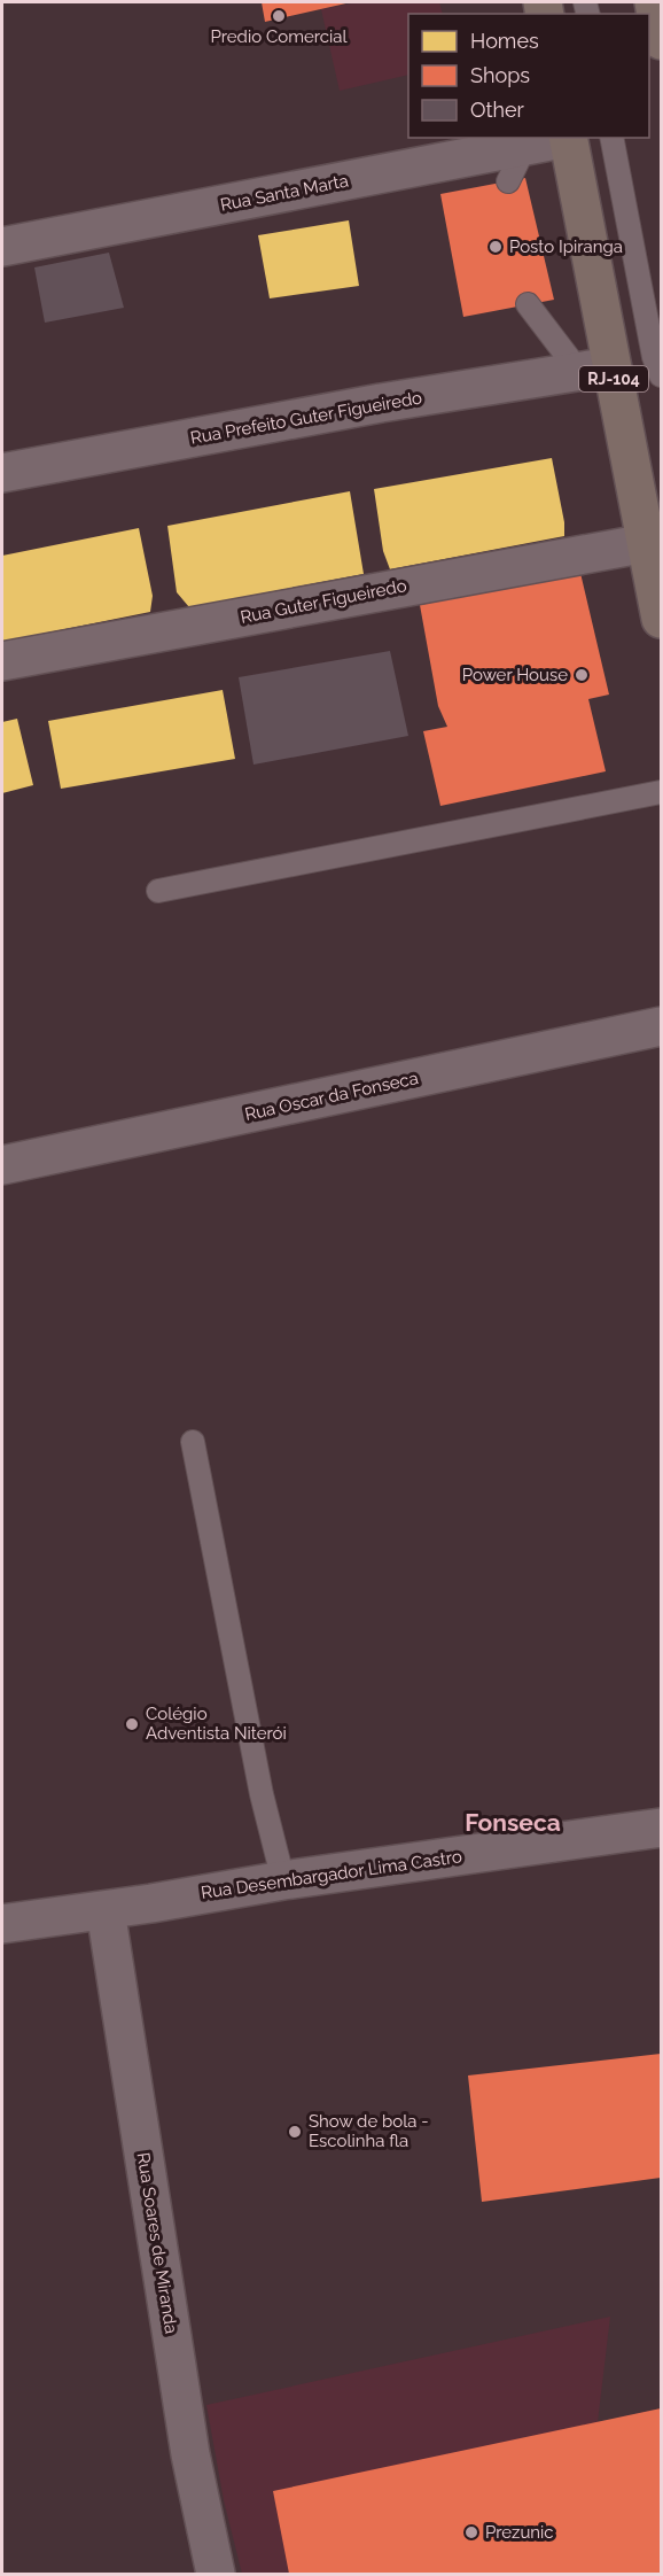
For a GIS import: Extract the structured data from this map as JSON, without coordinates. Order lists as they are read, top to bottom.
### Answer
{
  "streets": {
    "highway": ["RJ-104"],
    "street": [
      "Rua Santa Marta",
      "Rua Prefeito Guter Figueiredo",
      "Rua Guter Figueiredo",
      "Rua Oscar da Fonseca",
      "Rua Desembargador Lima Castro",
      "Rua Soares de Miranda"
    ]
  },
  "crossings": [
    ["RJ-104", "Rua Prefeito Guter Figueiredo"],
    ["RJ-104", "Rua Guter Figueiredo"],
    ["Rua Desembargador Lima Castro", "Rua Soares de Miranda"]
  ],
  "districts": ["Fonseca"],
  "places": [
    "Predio Comercial",
    "Posto Ipiranga",
    "Power House",
    "Colégio Adventista Niterói",
    "Show de bola - Escolinha fla",
    "Prezunic"
  ],
  "legend": ["Homes", "Shops", "Other"]
}
